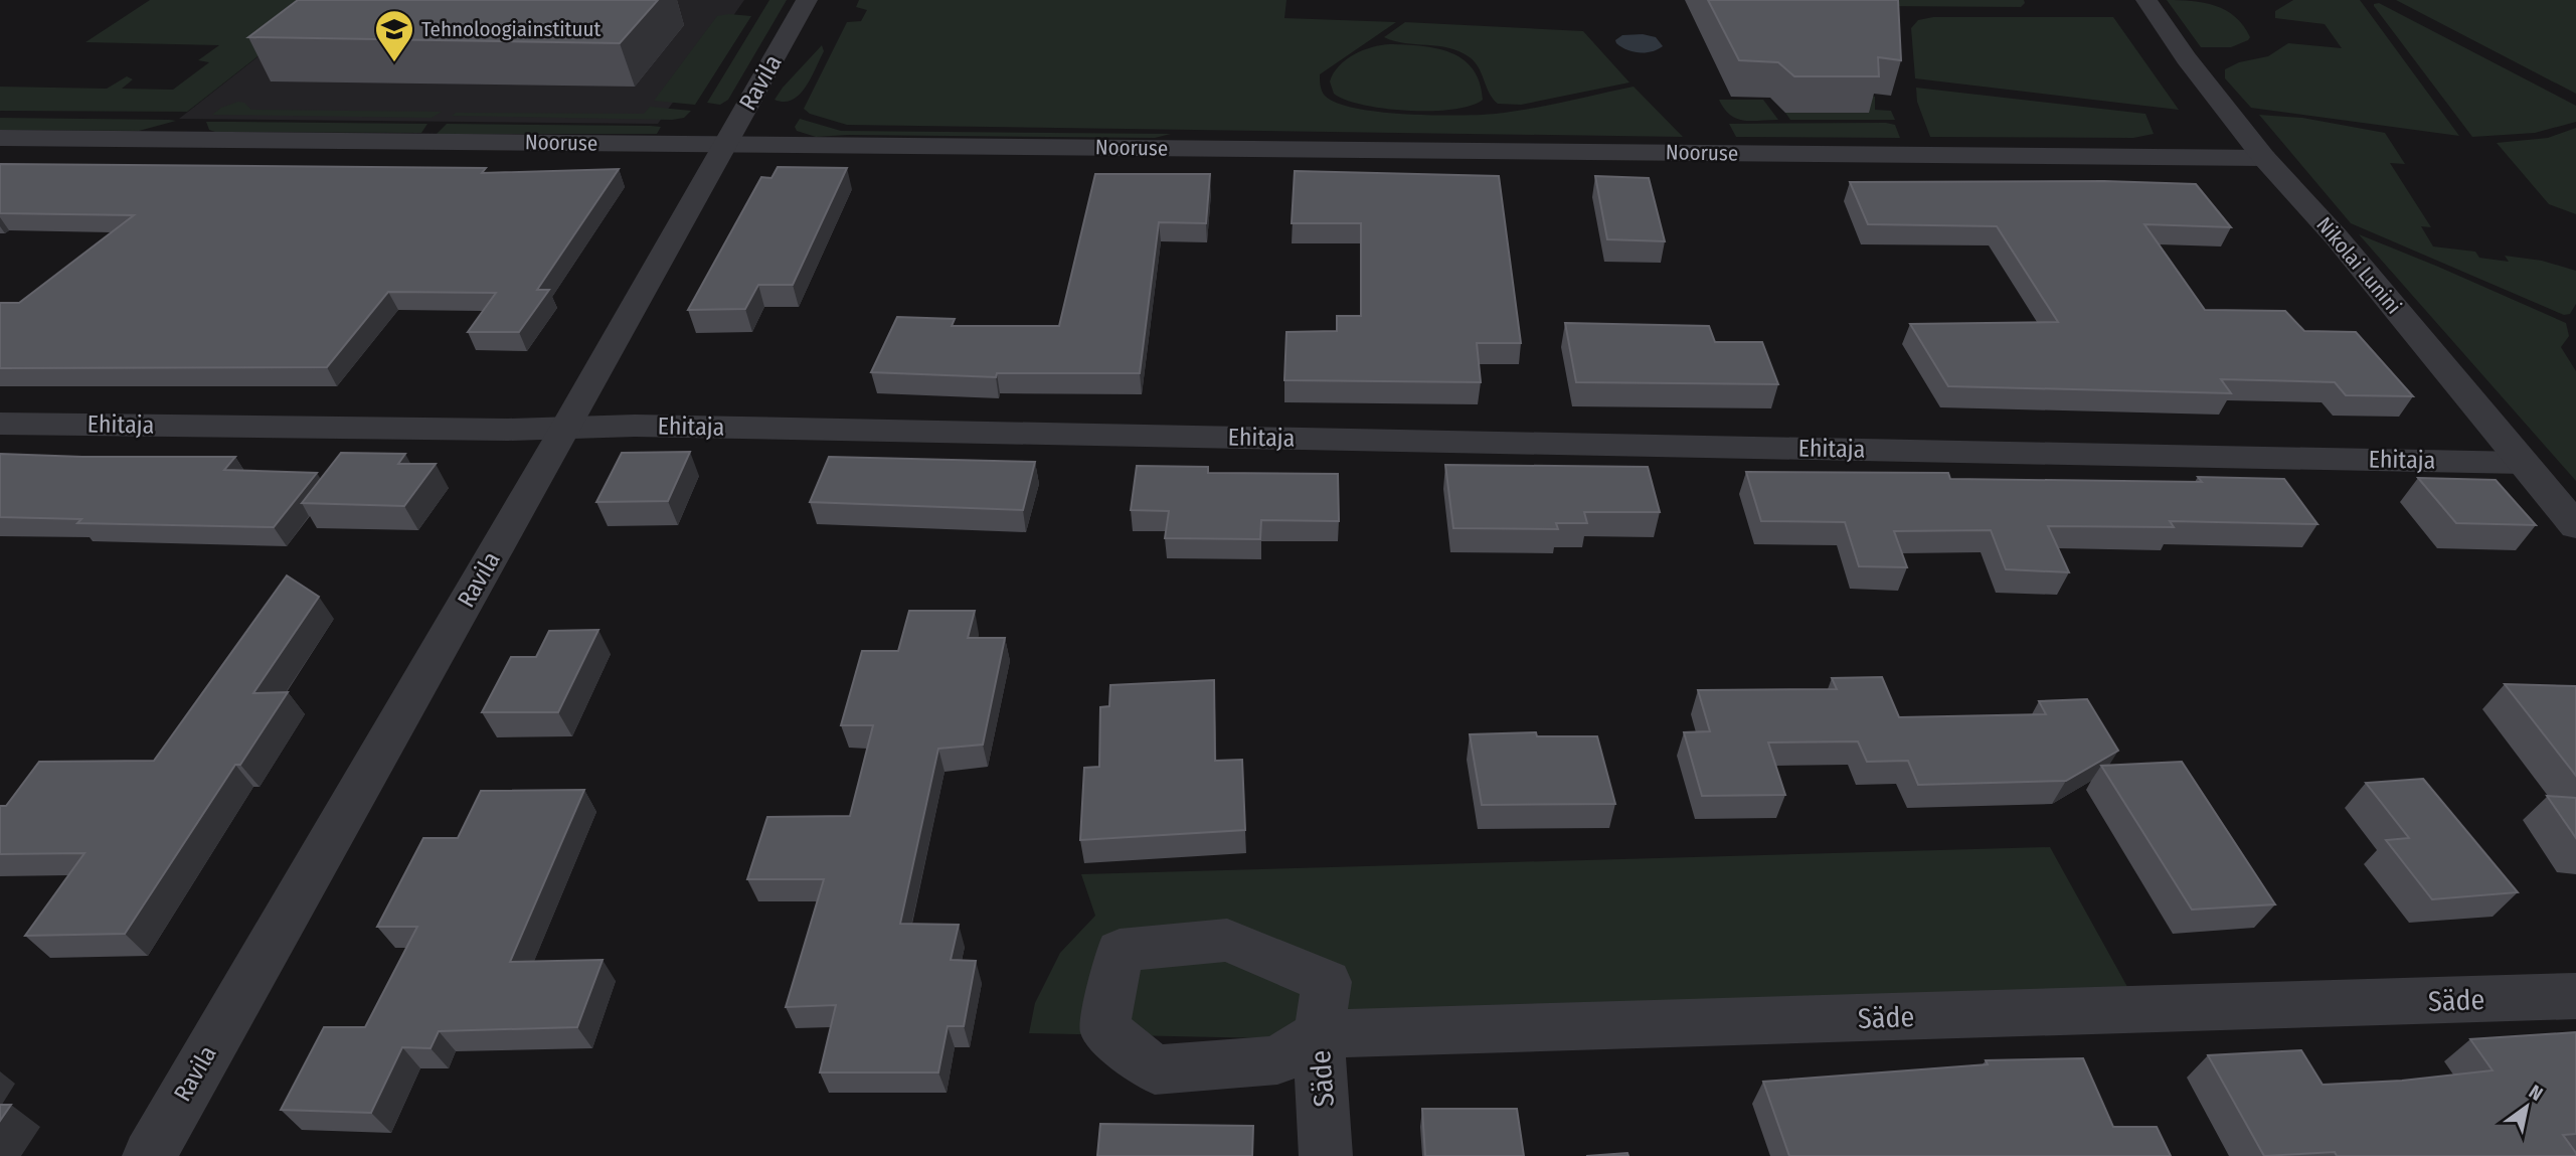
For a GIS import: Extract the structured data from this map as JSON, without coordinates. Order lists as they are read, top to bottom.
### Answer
{
  "streets": {
    "street": [
      "Ravila",
      "Nooruse",
      "Nikolai Lunini",
      "Ehitaja",
      "Säde"
    ]
  },
  "crossings": [
    ["Ravila", "Nooruse"],
    ["Ravila", "Ehitaja"],
    ["Nooruse", "Nikolai Lunini"],
    ["Nikolai Lunini", "Ehitaja"]
  ],
  "places": {
    "school or university": ["Tehnoloogiainstituut"]
  },
  "north": "top right"
}
